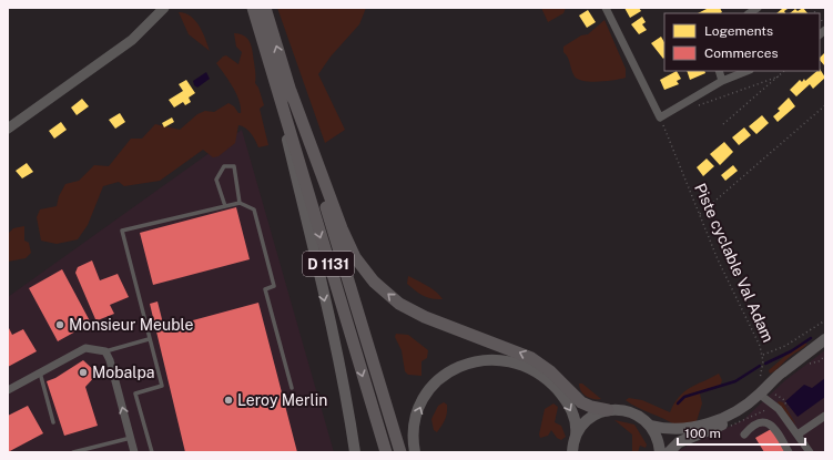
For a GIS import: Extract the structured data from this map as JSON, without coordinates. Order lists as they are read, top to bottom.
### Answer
{
  "streets": {
    "main road": ["D 1131"],
    "path": ["Piste cyclable Val Adam"]
  },
  "places": ["Monsieur Meuble", "Mobalpa", "Leroy Merlin"],
  "legend": ["Logements", "Commerces"],
  "scale_bar": "100 m"
}
